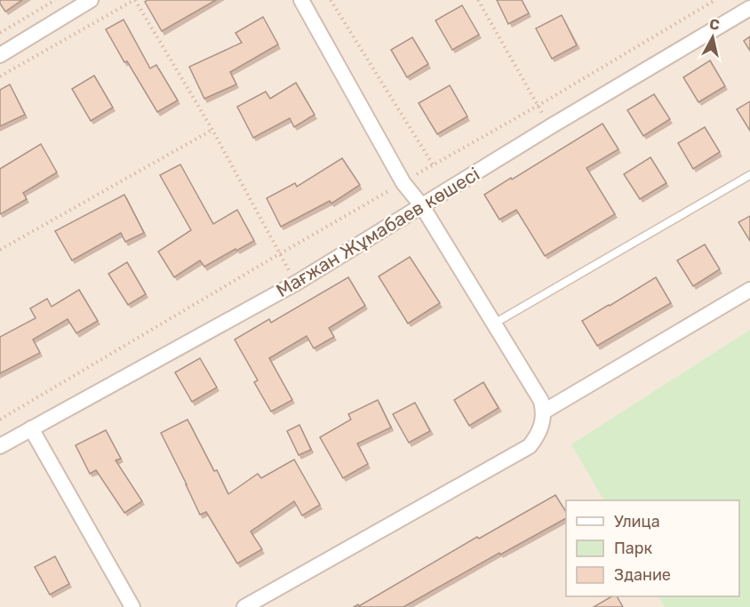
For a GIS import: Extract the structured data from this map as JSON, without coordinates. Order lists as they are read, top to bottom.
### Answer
{
  "streets": {
    "street": ["Мағжан Жұмабаев көшесі"]
  },
  "legend": ["Улица", "Парк", "Здание"],
  "north": "top"
}
